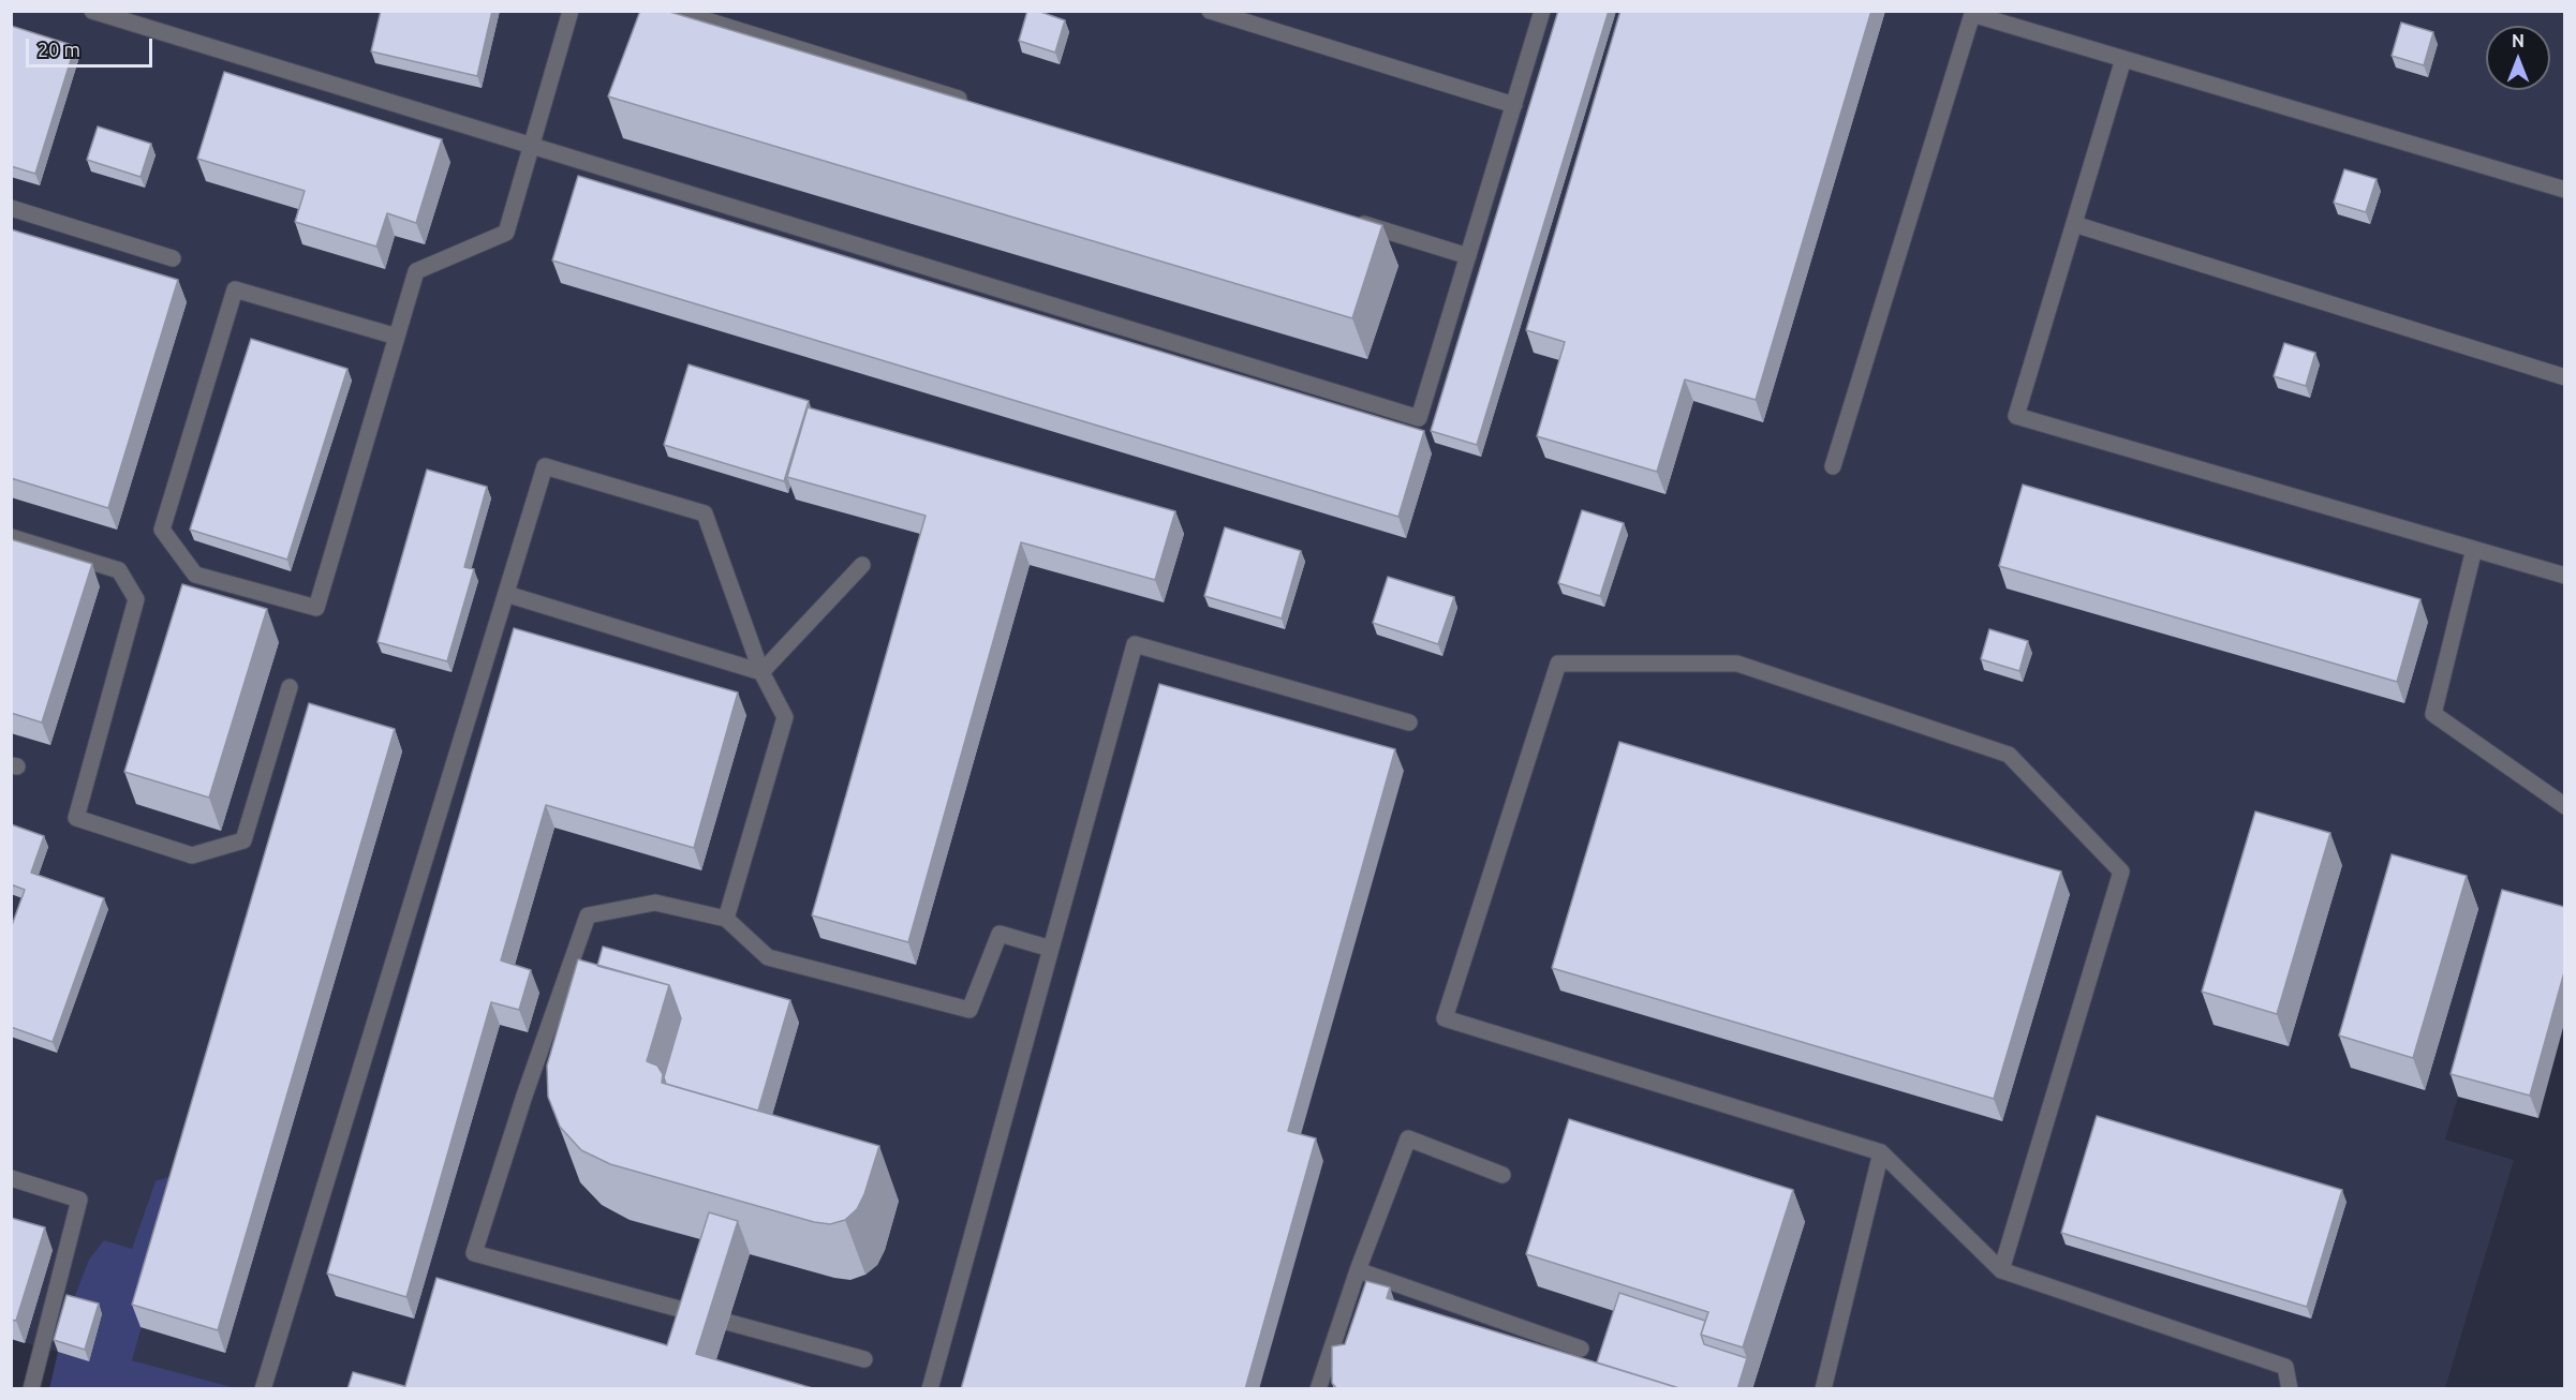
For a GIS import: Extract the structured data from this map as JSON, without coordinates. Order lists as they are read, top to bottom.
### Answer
{
  "scale_bar": "20 m",
  "north": "top"
}
